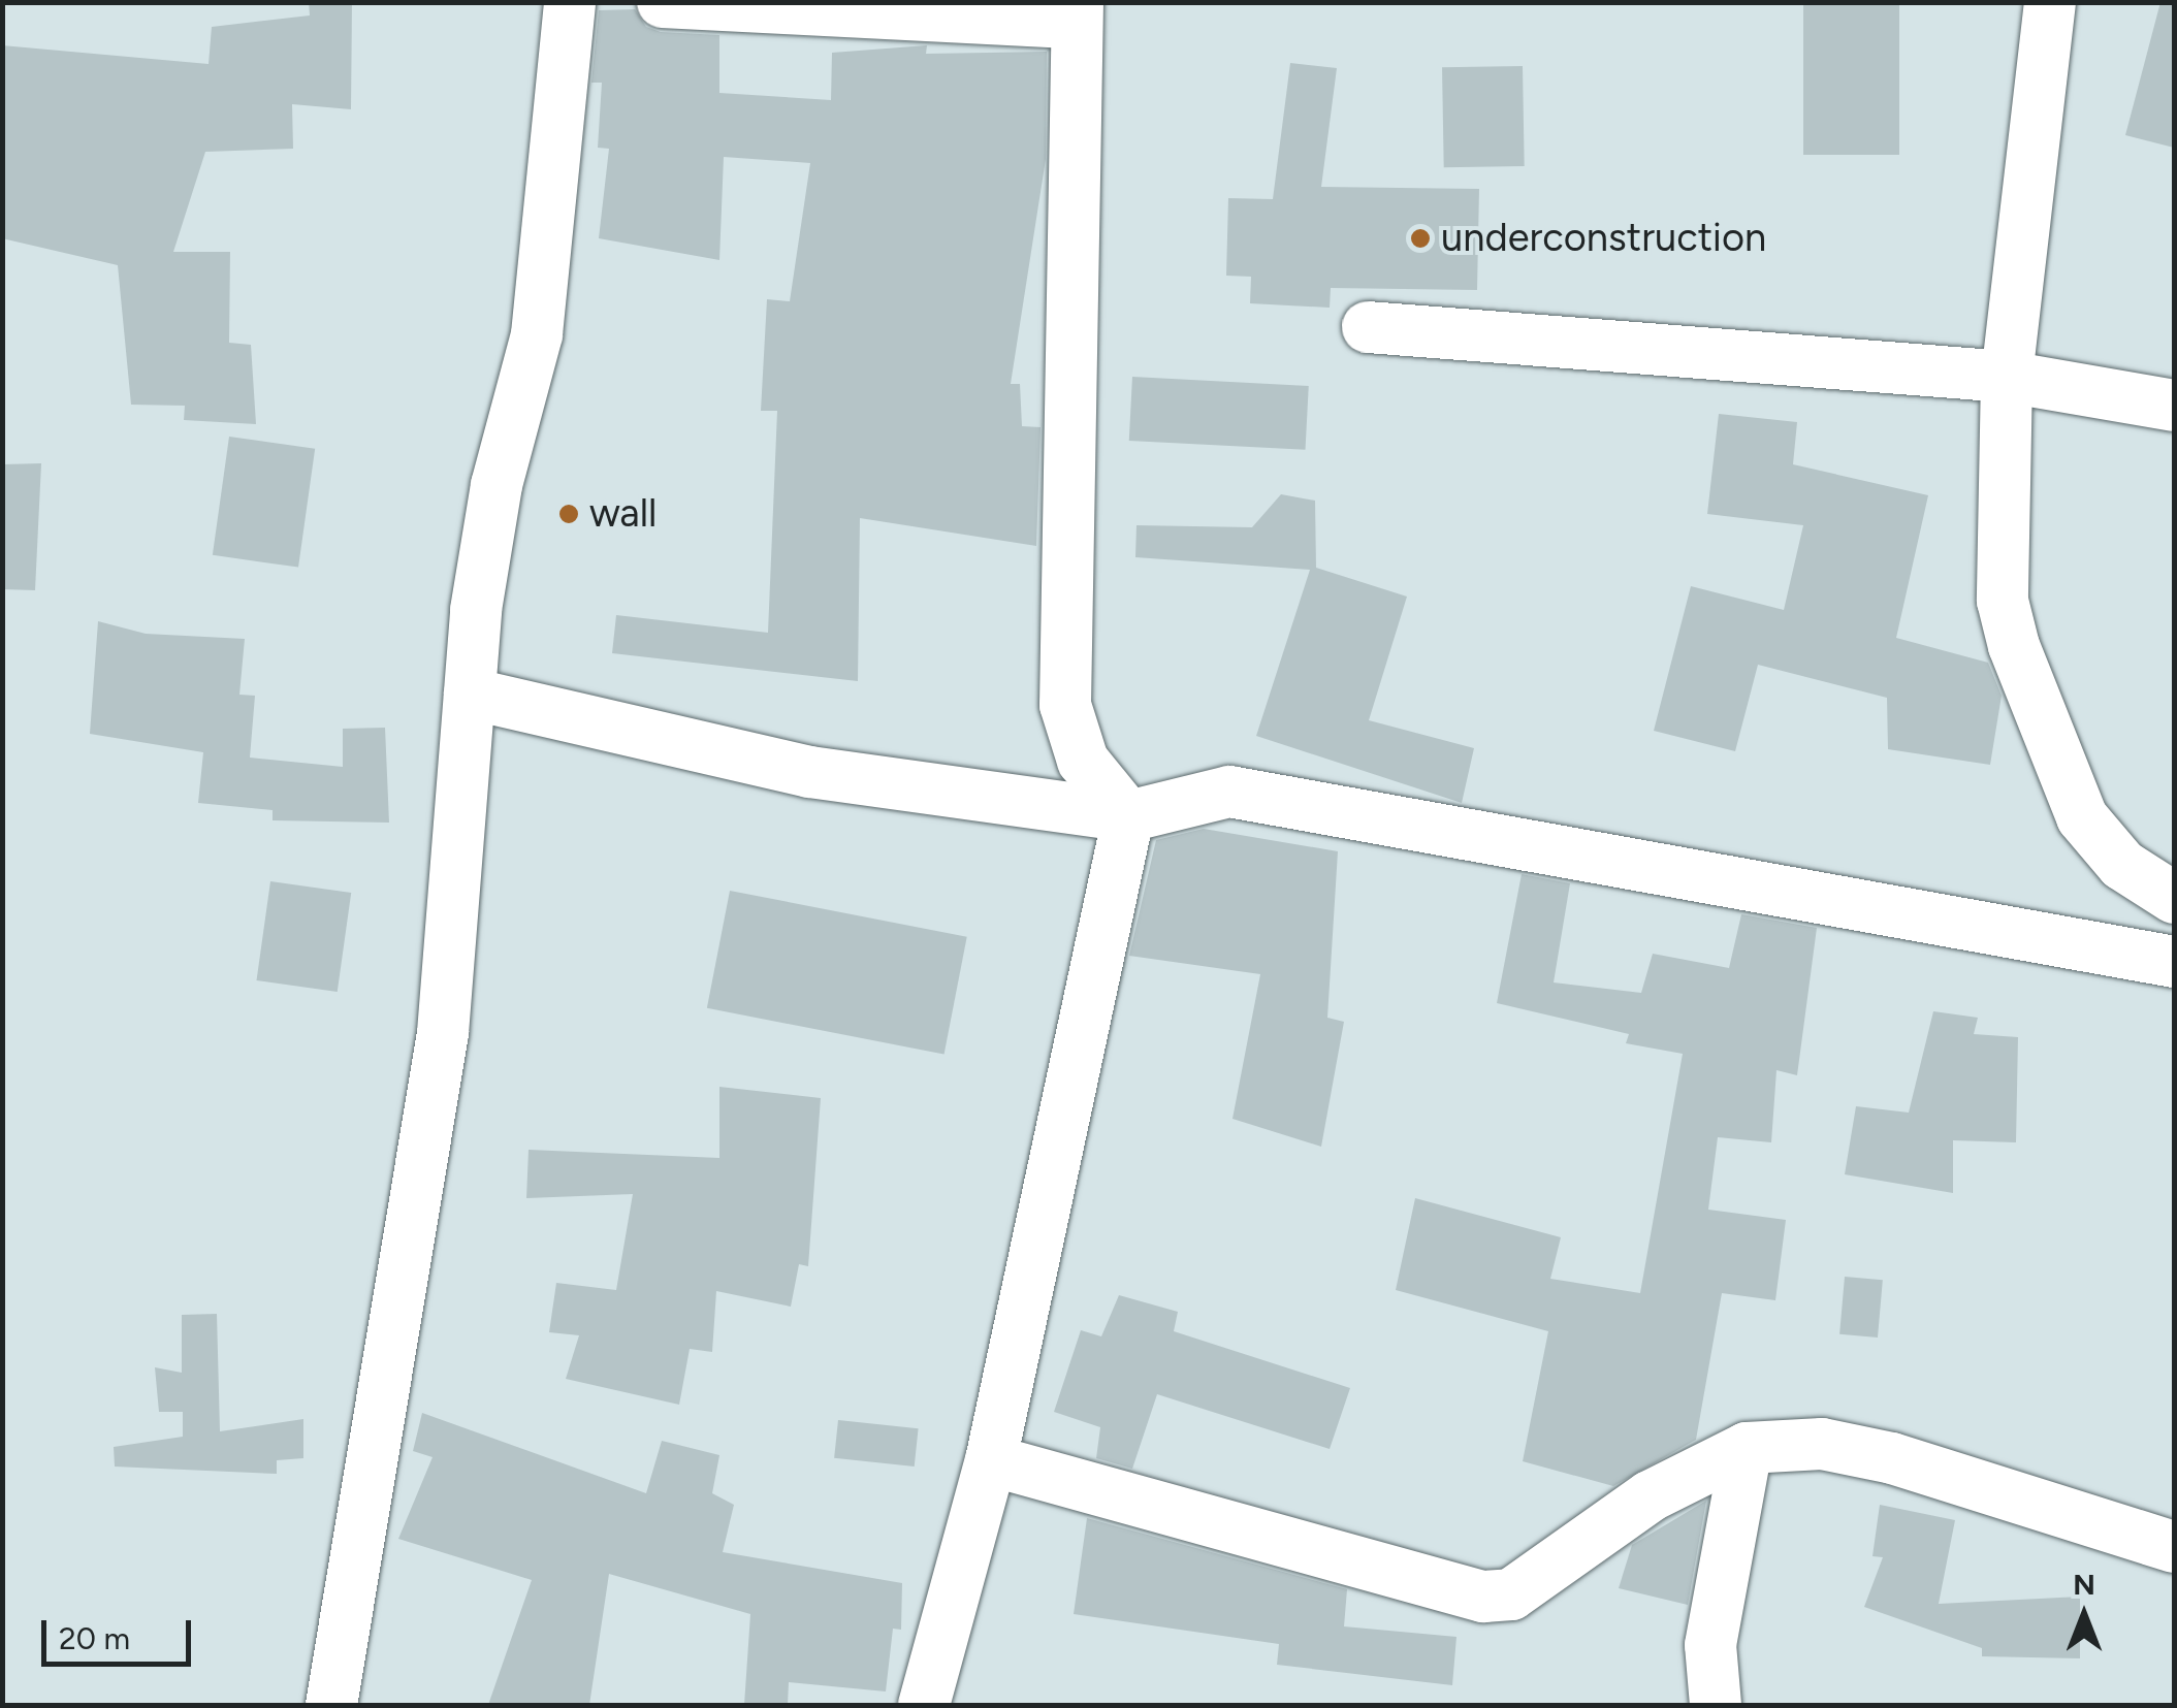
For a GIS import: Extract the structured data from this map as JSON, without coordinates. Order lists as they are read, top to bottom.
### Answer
{
  "places": ["underconstruction", "wall"],
  "scale_bar": "20 m",
  "north": "top"
}
